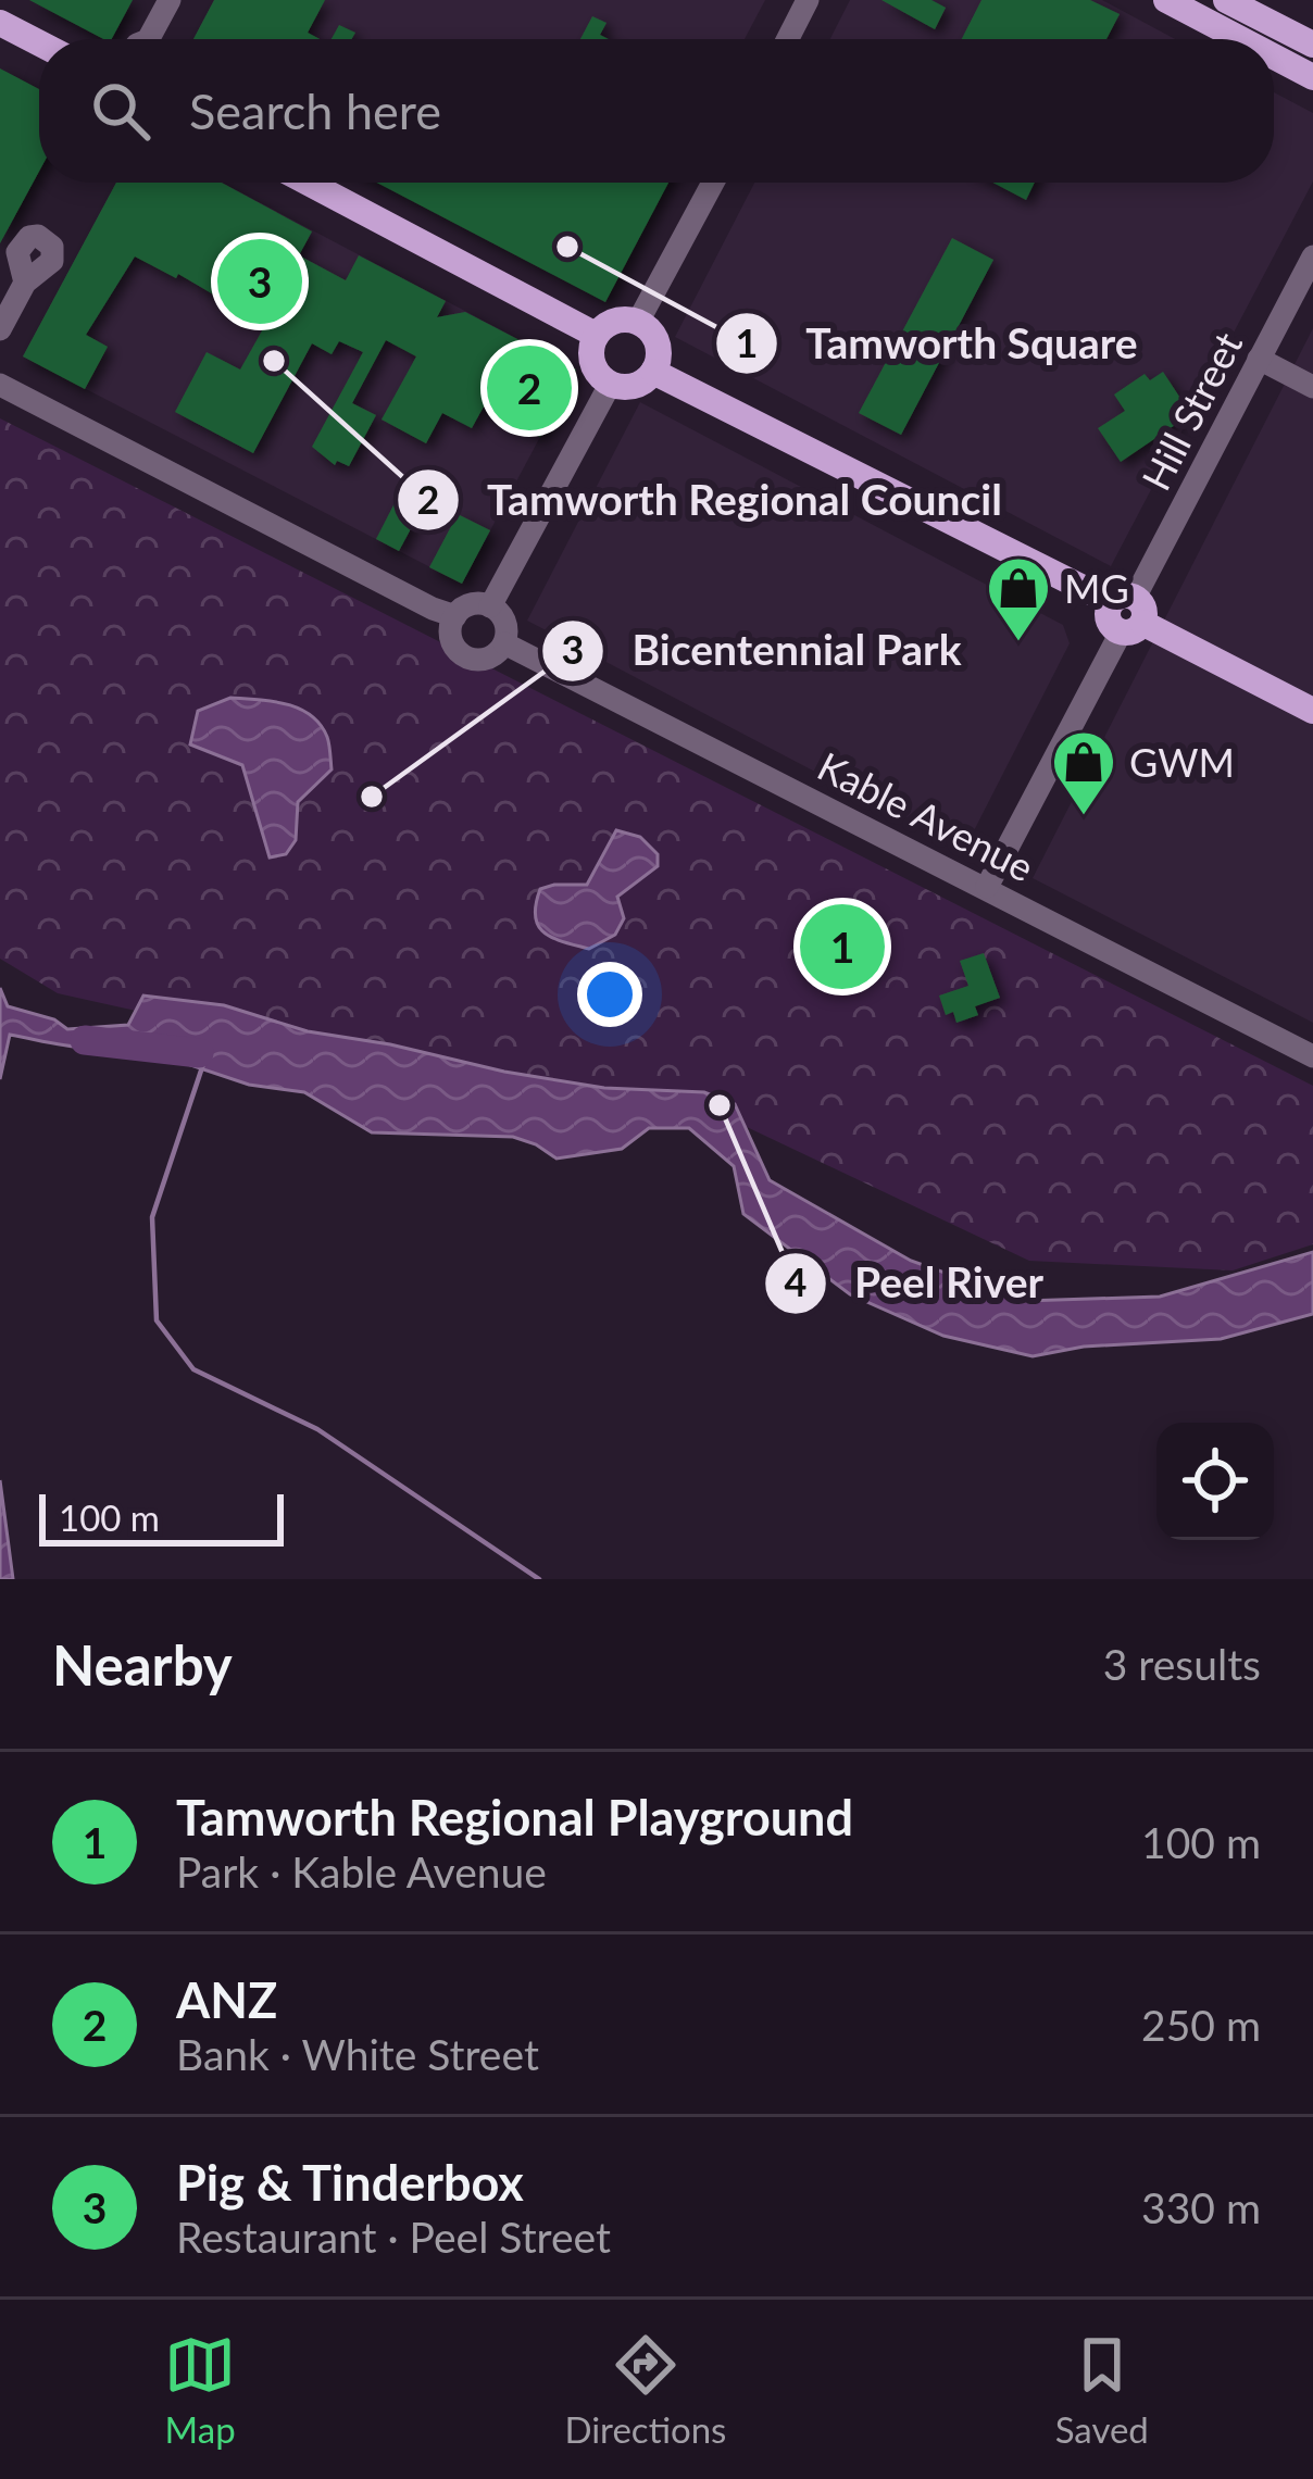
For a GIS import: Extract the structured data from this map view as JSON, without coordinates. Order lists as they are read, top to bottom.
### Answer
{
  "streets": {
    "street": ["Hill Street", "Kable Avenue"]
  },
  "crossings": [
    ["Hill Street", "Kable Avenue"]
  ],
  "places": {
    "other": [
      "Tamworth Square",
      "Tamworth Regional Council",
      "Bicentennial Park",
      "Peel River"
    ],
    "shop": ["MG", "GWM"]
  },
  "scale_bar": "100 m",
  "page": {
    "search": "Search here",
    "pins": ["3", "2", "1"],
    "scale": "100 m",
    "heading": ["Nearby", "3 results"],
    "list": [
      {
        "mark": "1",
        "name": "Tamworth Regional Playground",
        "note": "Park · Kable Avenue",
        "value": "100 m"
      },
      {
        "mark": "2",
        "name": "ANZ",
        "note": "Bank · White Street",
        "value": "250 m"
      },
      {
        "mark": "3",
        "name": "Pig & Tinderbox",
        "note": "Restaurant · Peel Street",
        "value": "330 m"
      }
    ],
    "nav": ["Map", "Directions", "Saved"]
  }
}
